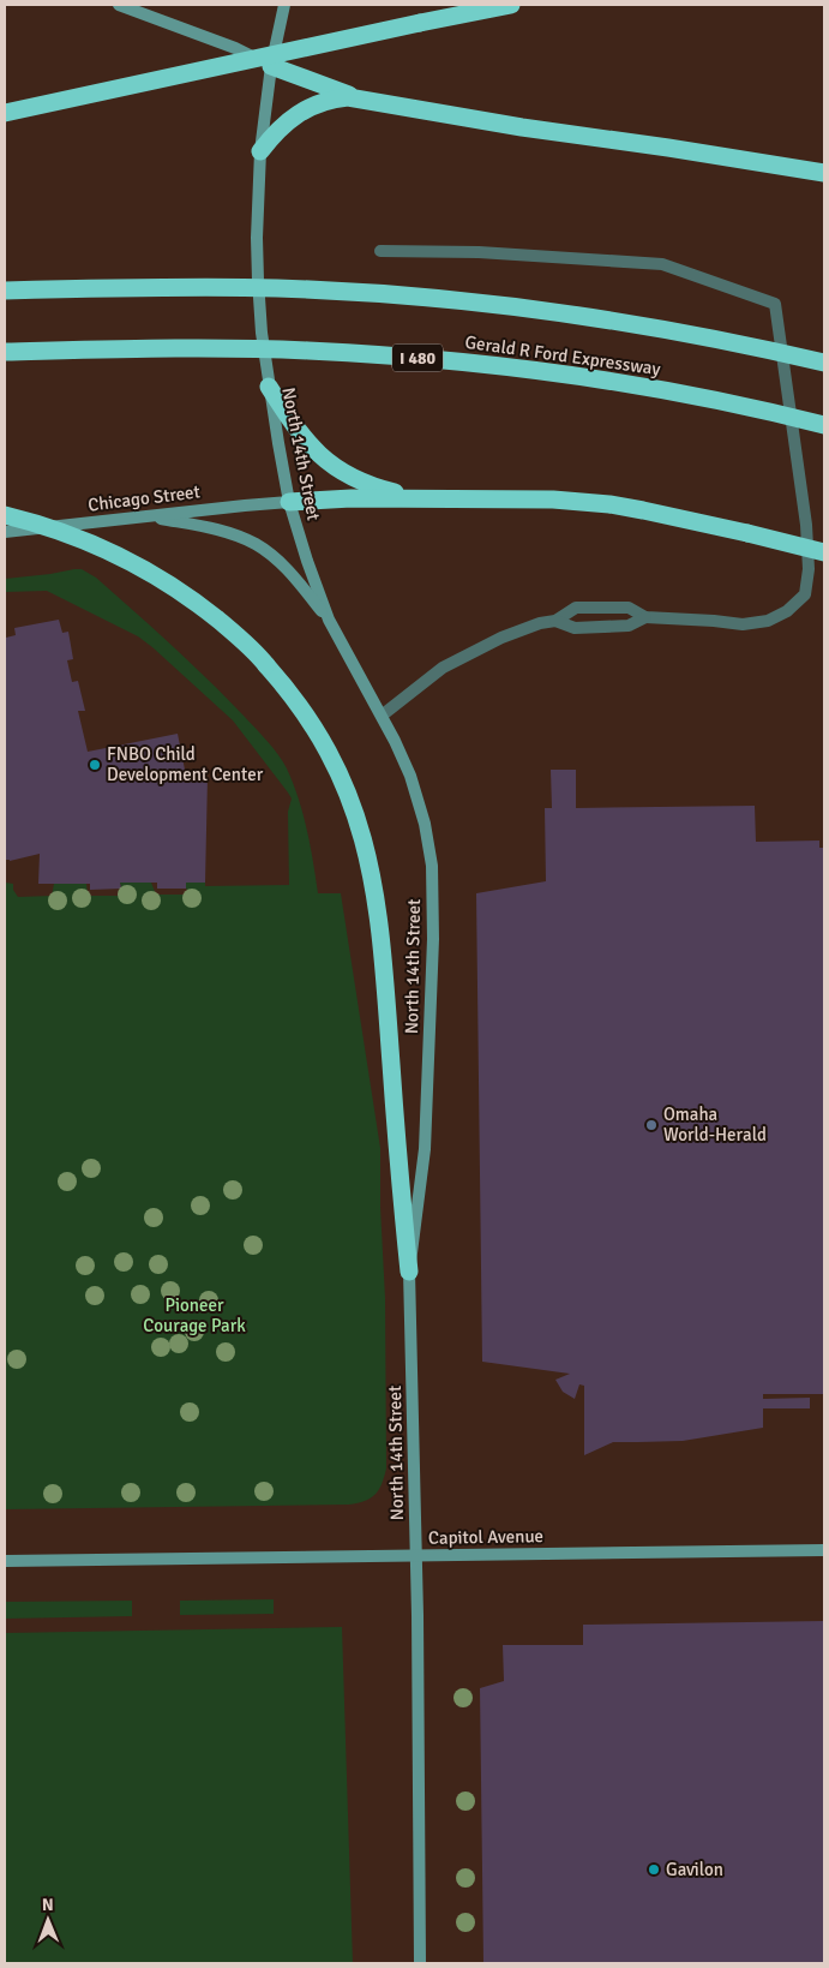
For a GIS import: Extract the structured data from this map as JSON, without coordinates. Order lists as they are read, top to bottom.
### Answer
{
  "streets": {
    "highway": ["Gerald R Ford Expressway", "I 480"],
    "main road": ["North 14th Street", "Chicago Street", "Capitol Avenue"]
  },
  "crossings": [
    ["North 14th Street", "Chicago Street"],
    ["North 14th Street", "Capitol Avenue"]
  ],
  "parks": ["Pioneer Courage Park"],
  "places": ["FNBO Child Development Center", "Omaha World-Herald", "Gavilon"],
  "north": "top"
}
